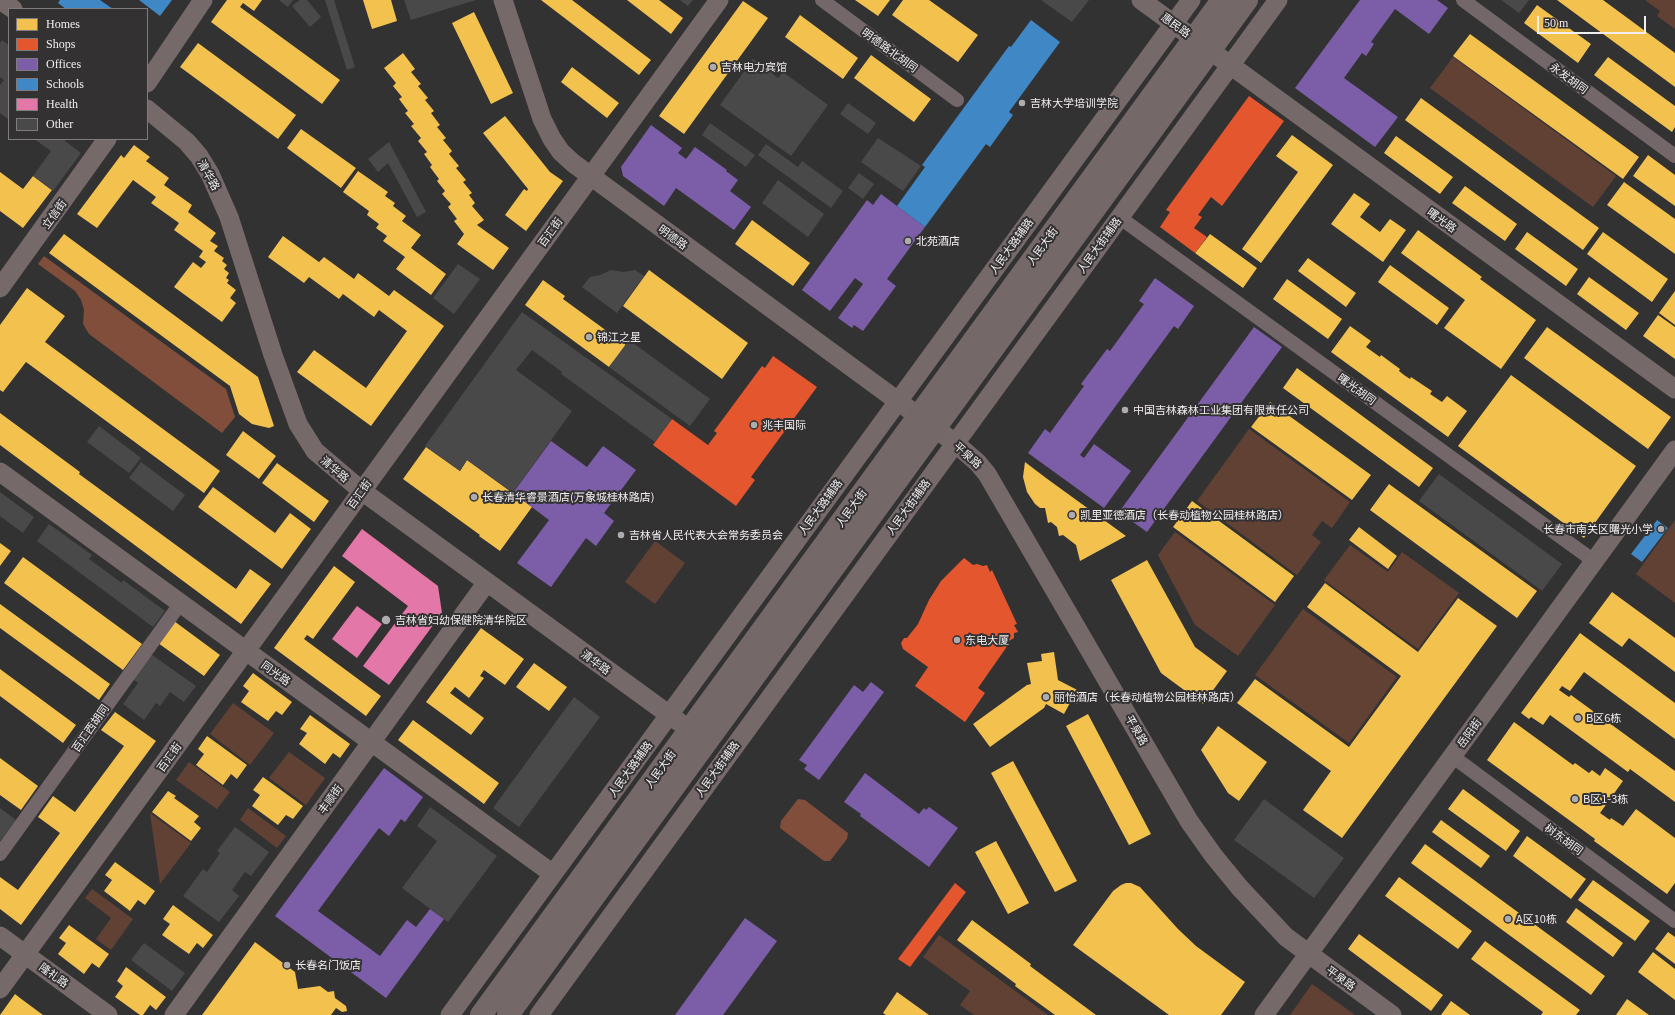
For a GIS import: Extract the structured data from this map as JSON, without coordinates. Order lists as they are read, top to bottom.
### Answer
{
  "streets": {
    "main road": ["人民大街"],
    "street": [
      "惠民路",
      "明德路北胡同",
      "永发胡同",
      "清华路",
      "立信街",
      "曙光路",
      "百汇街",
      "明德路",
      "人民大街辅路",
      "人民大路辅路",
      "曙光胡同",
      "平泉路",
      "同光路",
      "百汇西胡同",
      "岳阳街",
      "丰顺街",
      "树东胡同",
      "隆礼路"
    ]
  },
  "crossings": [
    ["惠民路", "曙光路"],
    ["惠民路", "人民大路辅路"],
    ["惠民路", "人民大街"],
    ["清华路", "百汇街"],
    ["清华路", "人民大路辅路"],
    ["清华路", "人民大街"],
    ["清华路", "丰顺街"],
    ["曙光路", "人民大街辅路"],
    ["曙光路", "人民大街"],
    ["百汇街", "明德路"],
    ["百汇街", "同光路"],
    ["百汇街", "隆礼路"],
    ["明德路", "人民大路辅路"],
    ["明德路", "人民大街"],
    ["明德路", "平泉路"],
    ["人民大街辅路", "曙光胡同"],
    ["人民大街辅路", "平泉路"],
    ["人民大路辅路", "同光路"],
    ["人民大街", "平泉路"],
    ["曙光胡同", "岳阳街"],
    ["平泉路", "岳阳街"],
    ["同光路", "百汇西胡同"],
    ["同光路", "丰顺街"],
    ["岳阳街", "树东胡同"]
  ],
  "places": [
    "吉林电力宾馆",
    "吉林大学培训学院",
    "北苑酒店",
    "锦江之星",
    "中国吉林森林工业集团有限责任公司",
    "兆丰国际",
    "长春清华睿景酒店(万象城桂林路店)",
    "凯里亚德酒店（长春动植物公园桂林路店）",
    "长春市南关区曙光小学",
    "吉林省人民代表大会常务委员会",
    "吉林省妇幼保健院清华院区",
    "东电大厦",
    "丽怡酒店（长春动植物公园桂林路店）",
    "B区6栋",
    "B区1-3栋",
    "A区10栋",
    "长春名门饭店"
  ],
  "legend": [
    "Homes",
    "Shops",
    "Offices",
    "Schools",
    "Health",
    "Other"
  ],
  "scale_bar": "50 m"
}
